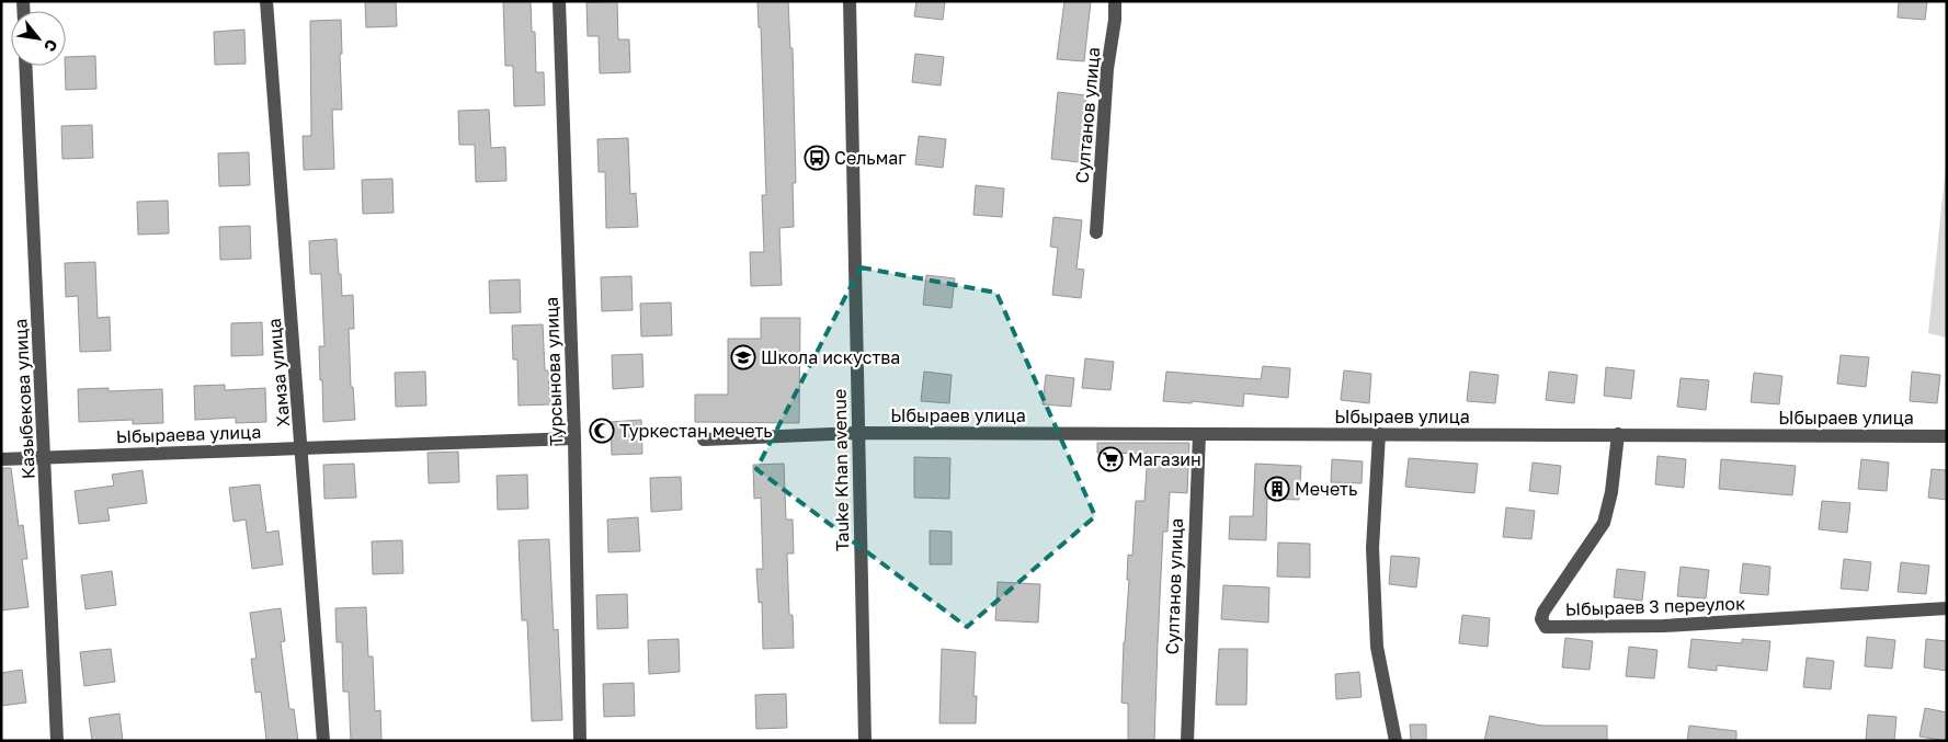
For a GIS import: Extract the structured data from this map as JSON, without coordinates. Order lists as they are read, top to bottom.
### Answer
{
  "streets": {
    "street": [
      "Султанов улица",
      "Турсынова улица",
      "Хамза улица",
      "Казыбекова улица",
      "Ыбыраев улица",
      "Ыбыраева улица",
      "Tauke Khan avenue",
      "Ыбыраев 3 переулок"
    ]
  },
  "crossings": [
    ["Султанов улица", "Ыбыраев улица"],
    ["Турсынова улица", "Ыбыраева улица"],
    ["Хамза улица", "Ыбыраева улица"],
    ["Казыбекова улица", "Ыбыраева улица"],
    ["Ыбыраев улица", "Tauke Khan avenue"],
    ["Ыбыраев улица", "Ыбыраев 3 переулок"]
  ],
  "places": {
    "bus stop": ["Сельмаг"],
    "school or university": ["Школа искуства"],
    "mosque": ["Туркестан мечеть"],
    "supermarket": ["Магазин"],
    "building": ["Мечеть"]
  },
  "north": "bottom right"
}
